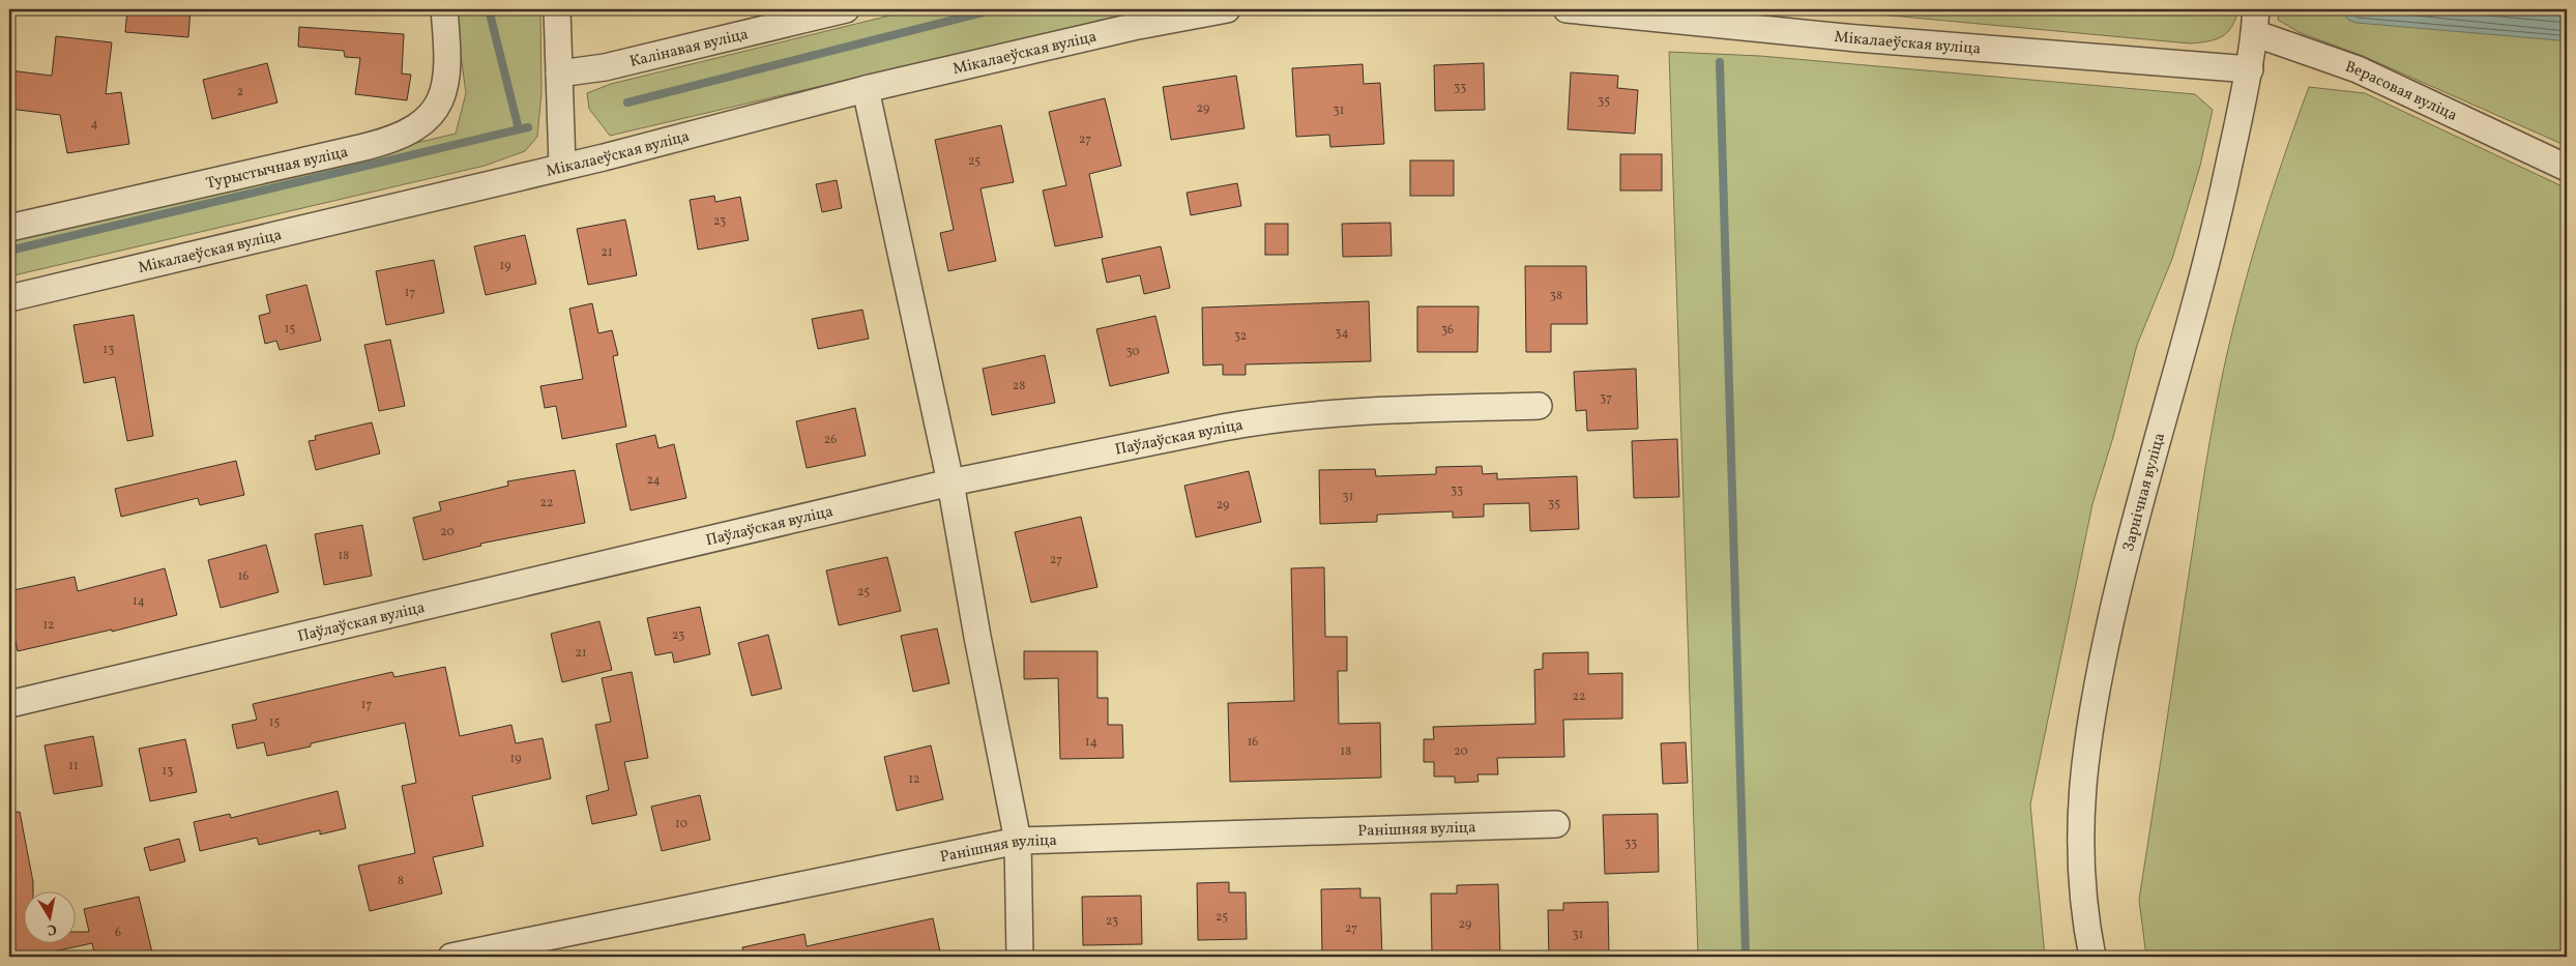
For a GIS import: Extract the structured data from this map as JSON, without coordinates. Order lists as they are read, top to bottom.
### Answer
{
  "streets": {
    "street": [
      "Мікалаеўская вуліца",
      "Калінавая вуліца",
      "Верасовая вуліца",
      "Турыстычная вуліца",
      "Паўлаўская вуліца",
      "Зарнічная вуліца",
      "Ранішняя вуліца"
    ]
  },
  "crossings": [
    ["Мікалаеўская вуліца", "Зарнічная вуліца"],
    ["Верасовая вуліца", "Зарнічная вуліца"]
  ],
  "house_numbers": [
    "33",
    "2",
    "35",
    "29",
    "31",
    "4",
    "27",
    "25",
    "23",
    "21",
    "19",
    "17",
    "38",
    "15",
    "36",
    "34",
    "32",
    "13",
    "30",
    "28",
    "37",
    "26",
    "24",
    "33",
    "31",
    "22",
    "35",
    "29",
    "20",
    "18",
    "27",
    "16",
    "25",
    "14",
    "12",
    "23",
    "21",
    "22",
    "17",
    "15",
    "14",
    "16",
    "18",
    "20",
    "19",
    "11",
    "13",
    "12",
    "10",
    "33",
    "8",
    "25",
    "23",
    "29",
    "27",
    "6",
    "31"
  ],
  "north": "bottom"
}
